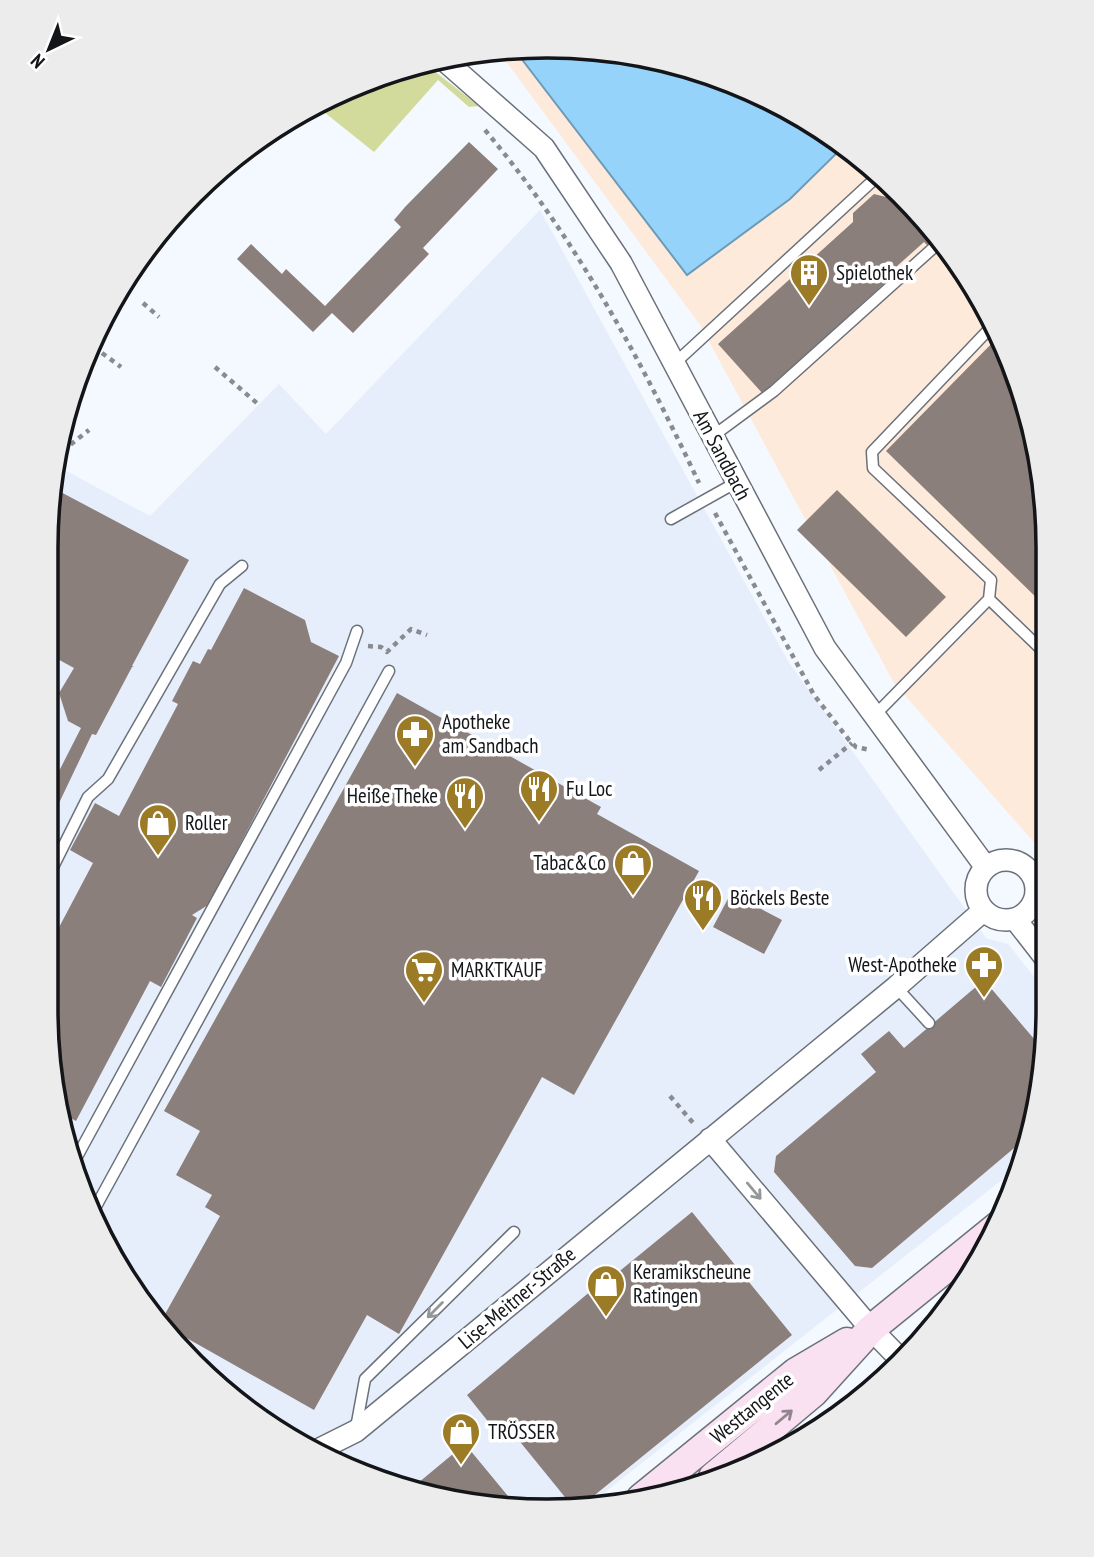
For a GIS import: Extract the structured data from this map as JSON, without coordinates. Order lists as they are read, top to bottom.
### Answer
{
  "streets": {
    "street": ["Am Sandbach", "Lise-Meitner-Straße", "Westtangente"]
  },
  "places": {
    "building": ["Spielothek"],
    "pharmacy": ["Apotheke am Sandbach", "West-Apotheke"],
    "restaurant": ["Fu Loc", "Heiße Theke", "Böckels Beste"],
    "shop": [
      "Roller",
      "Tabac&Co",
      "Keramikscheune Ratingen",
      "TRÖSSER"
    ],
    "supermarket": ["MARKTKAUF"]
  },
  "north": "bottom left"
}
